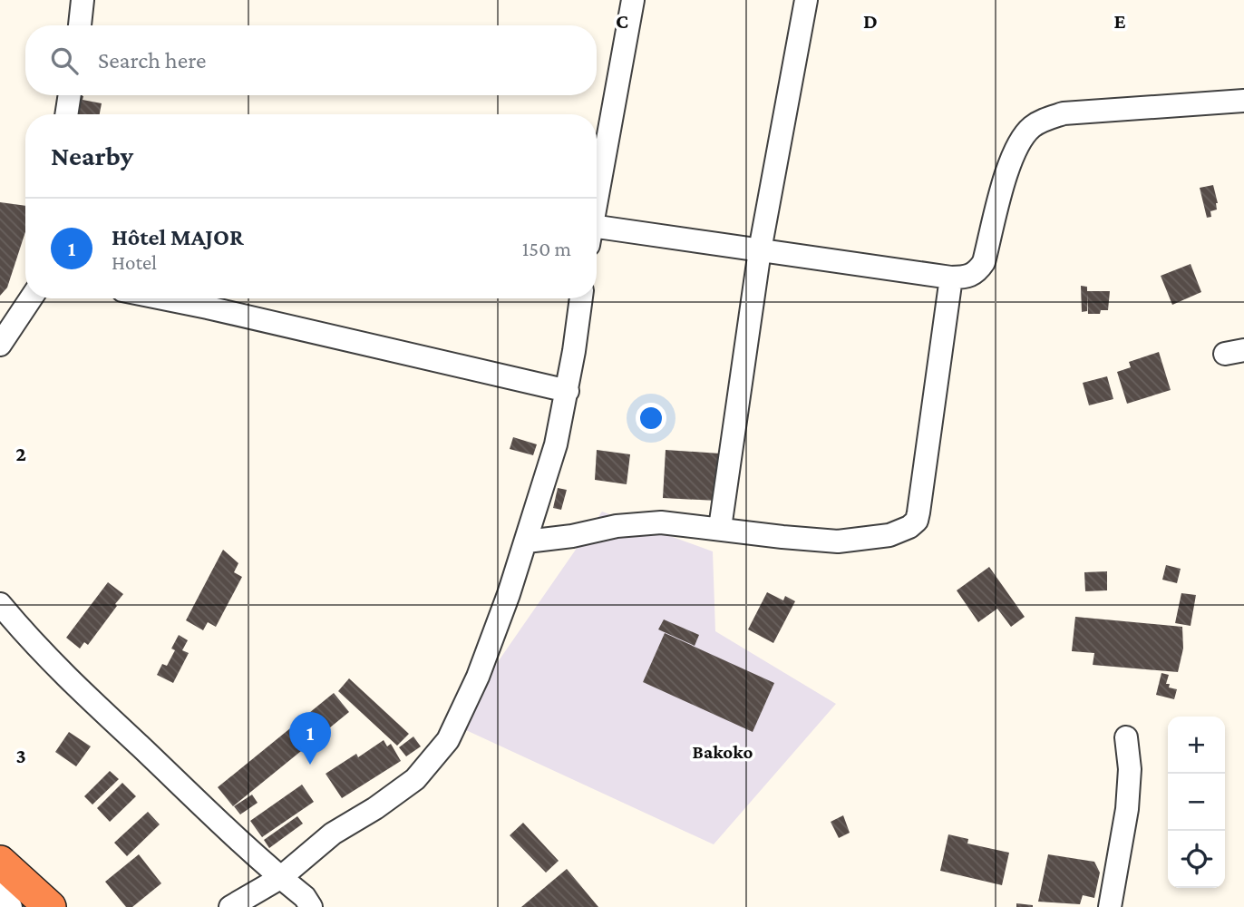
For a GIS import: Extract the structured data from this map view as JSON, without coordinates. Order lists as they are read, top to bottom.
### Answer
{
  "districts": ["Bakoko"],
  "page": {
    "search": "Search here",
    "heading": "Nearby",
    "list": [
      {
        "mark": "1",
        "name": "Hôtel MAJOR",
        "note": "Hotel",
        "value": "150 m"
      }
    ],
    "pins": "1",
    "map_buttons": ["+", "−"]
  },
  "grid": {
    "columns": ["C", "D", "E"],
    "rows": ["2", "3"]
  }
}
